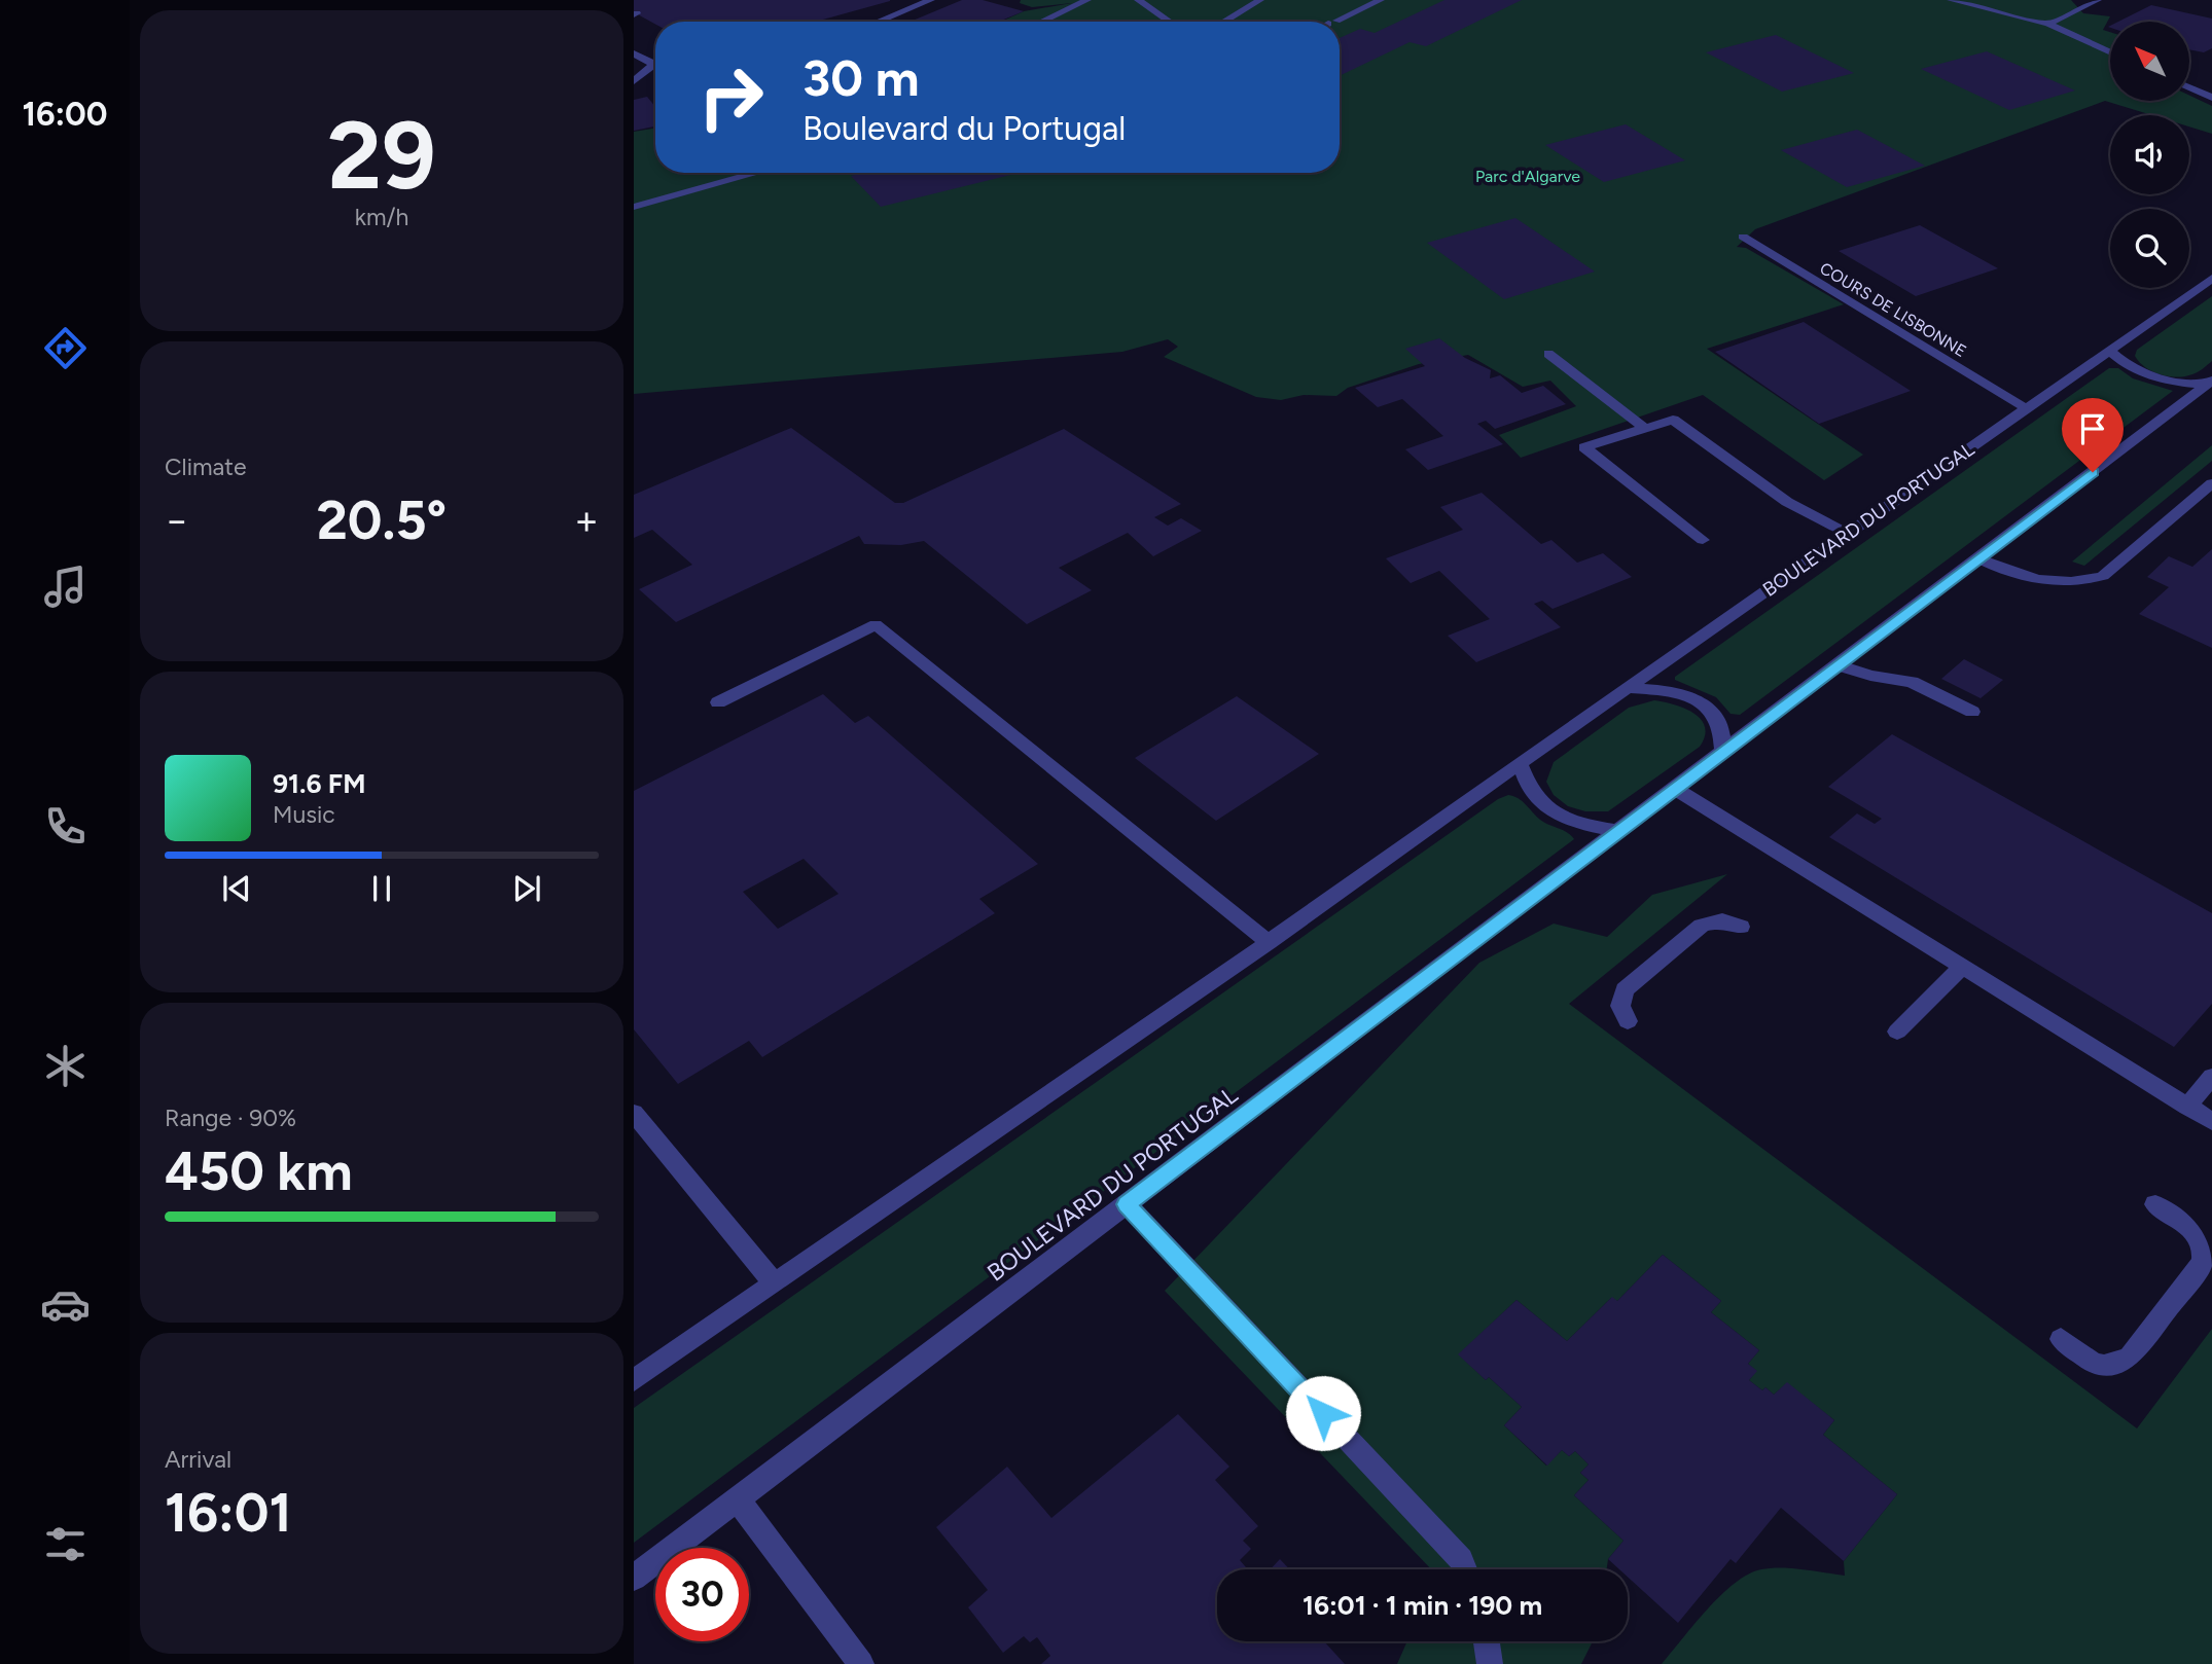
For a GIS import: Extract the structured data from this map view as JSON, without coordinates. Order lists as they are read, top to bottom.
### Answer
{
  "streets": {
    "street": ["COURS DE LISBONNE", "BOULEVARD DU PORTUGAL"]
  },
  "crossings": [
    ["COURS DE LISBONNE", "BOULEVARD DU PORTUGAL"]
  ],
  "parks": ["Parc d'Algarve"],
  "north": "top left",
  "page": {
    "tabs": "16:00",
    "tile": [
      ["29", "km/h"],
      "Climate",
      ["Range · 90%", "450 km"],
      ["Arrival", "16:01"]
    ],
    "turn": ["30 m", "Boulevard du Portugal"],
    "heat": ["−", "20.5°", "+"],
    "song": ["91.6 FM", "Music"],
    "limit": "30",
    "trip": "16:01 · 1 min · 190 m"
  }
}
